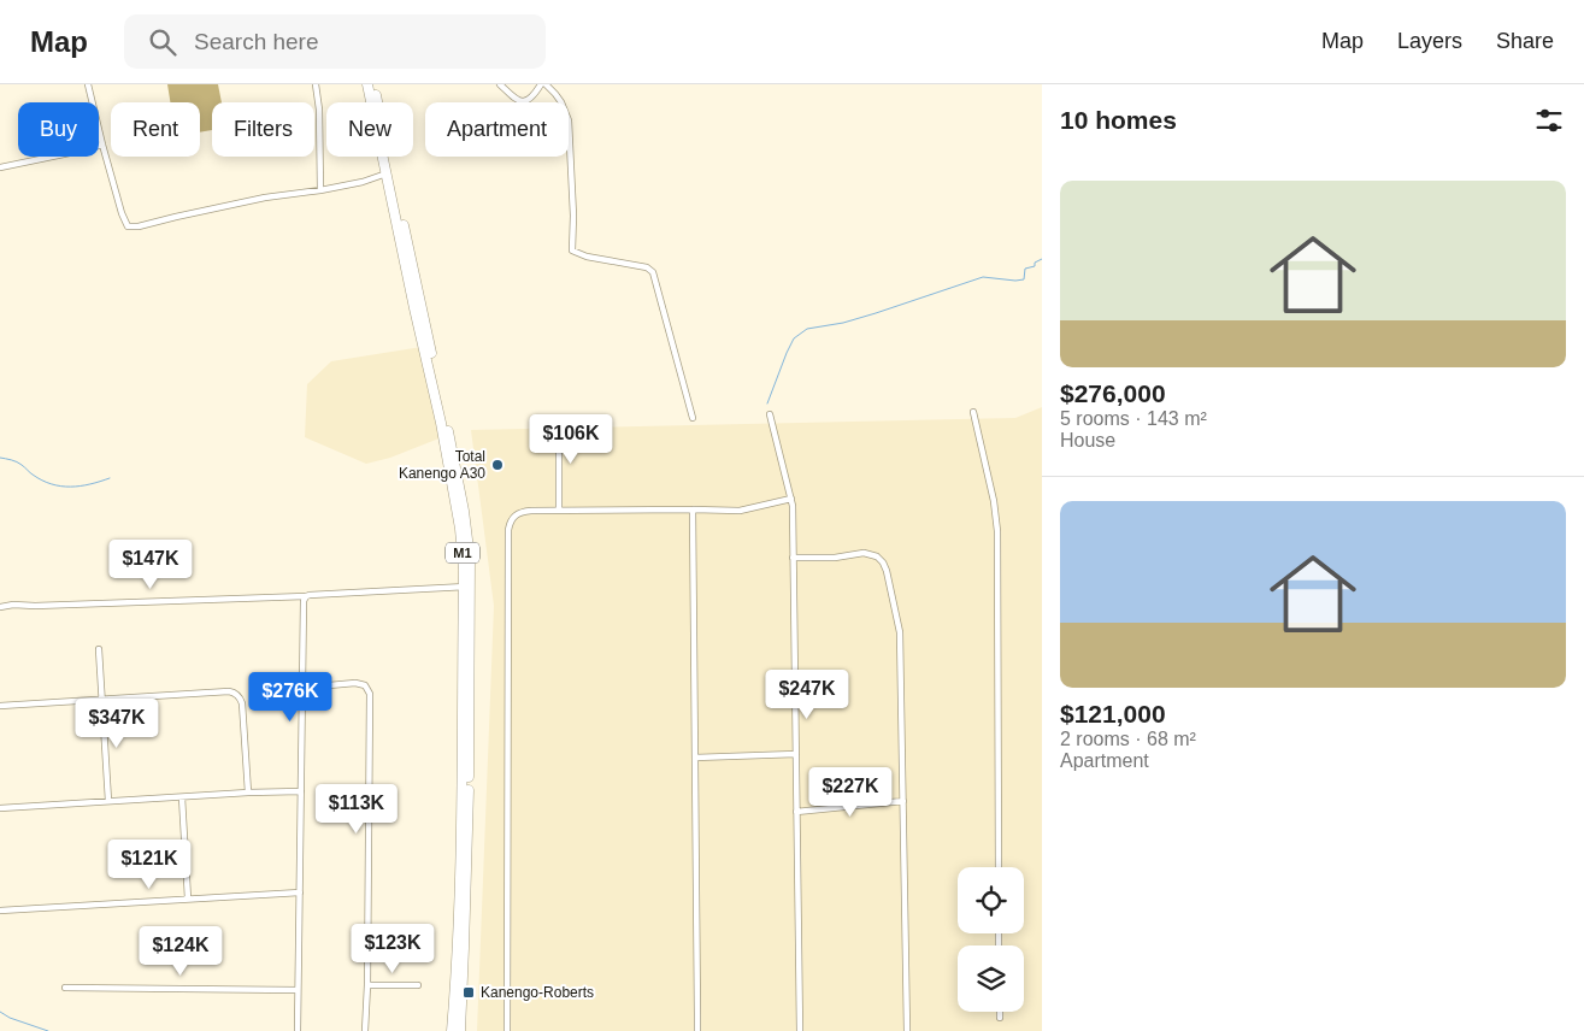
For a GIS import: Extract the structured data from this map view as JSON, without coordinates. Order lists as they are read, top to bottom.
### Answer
{
  "streets": {
    "highway": ["M1"]
  },
  "places": {
    "other": ["Total Kanengo A30"],
    "transit": ["Kanengo-Roberts"]
  },
  "page": {
    "header": "Map",
    "search": "Search here",
    "nav": ["Map", "Layers", "Share"],
    "heading": "10 homes",
    "chip": [
      "Buy",
      "Rent",
      "Filters",
      "New",
      "Apartment"
    ],
    "list": [
      {
        "name": "$276,000",
        "note": "5 rooms · 143 m² · House"
      },
      {
        "name": "$121,000",
        "note": "2 rooms · 68 m² · Apartment"
      }
    ],
    "price": [
      "$106K",
      "$147K",
      "$247K",
      "$276K",
      "$347K",
      "$227K",
      "$113K",
      "$121K",
      "$123K",
      "$124K"
    ]
  }
}
